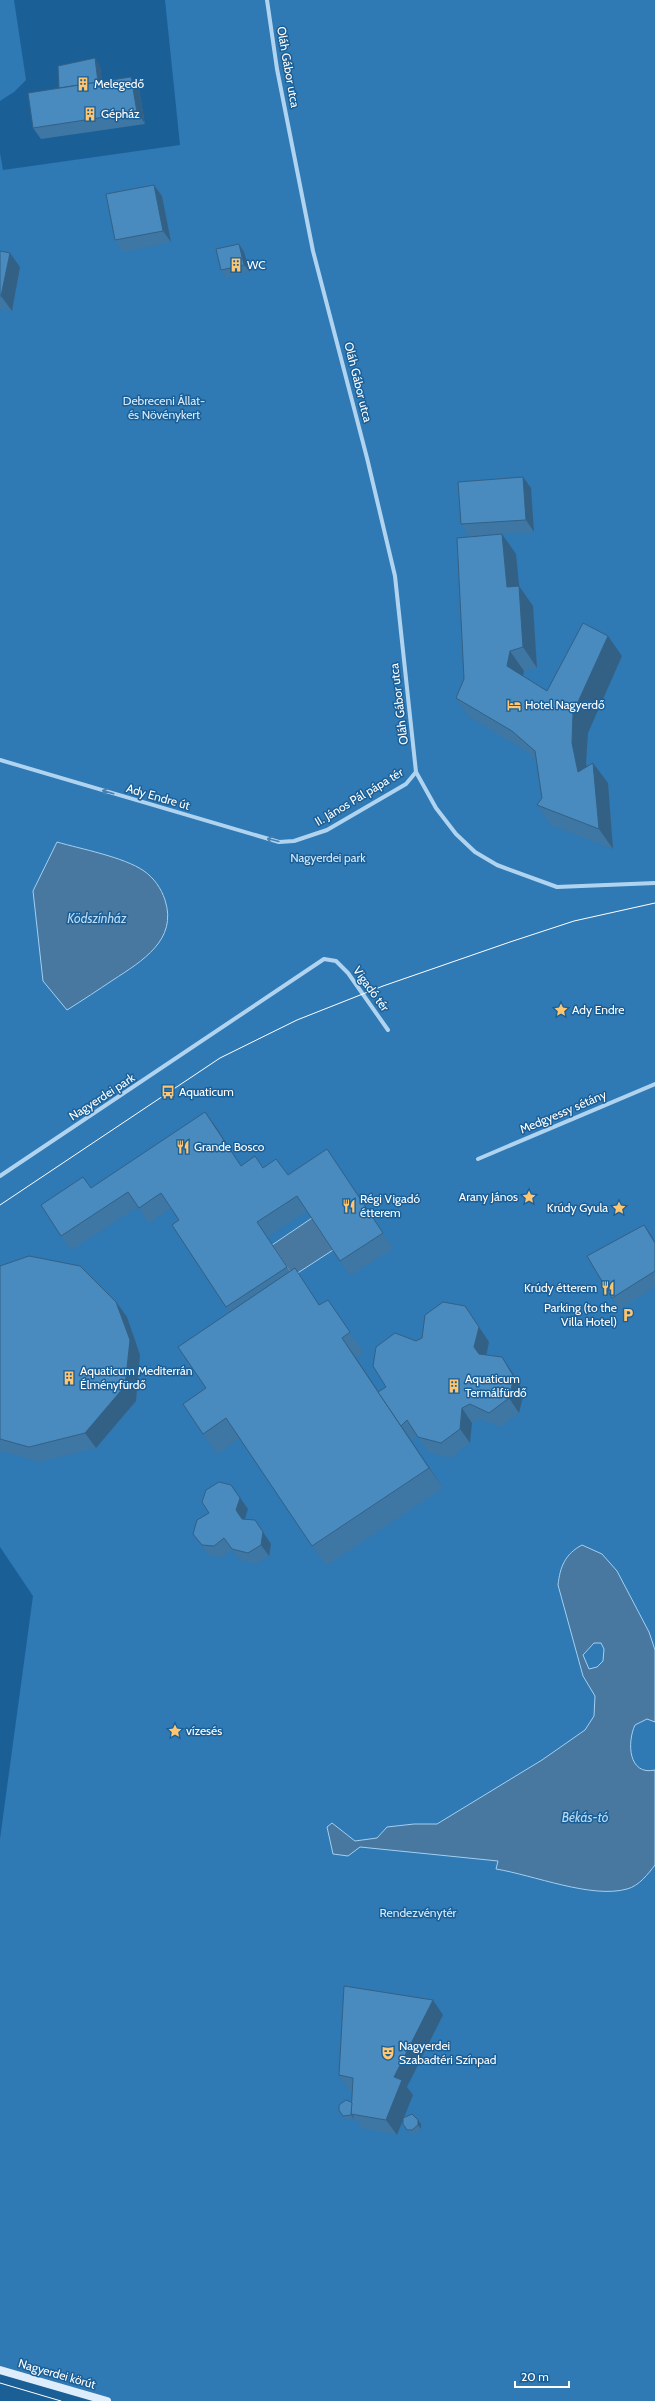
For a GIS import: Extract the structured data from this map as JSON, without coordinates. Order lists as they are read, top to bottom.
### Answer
{
  "streets": {
    "street": [
      "Oláh Gábor utca",
      "Ady Endre út",
      "II. János Pál pápa tér",
      "Vigadó tér",
      "Nagyerdei park",
      "Medgyessy sétány",
      "Nagyerdei körút"
    ]
  },
  "crossings": [
    ["Oláh Gábor utca", "II. János Pál pápa tér"],
    ["Ady Endre út", "II. János Pál pápa tér"],
    ["Vigadó tér", "Nagyerdei park"]
  ],
  "one_way": ["Ady Endre út"],
  "water": ["Ködszínház", "Békás-tó"],
  "parks": ["Debreceni Állat- és Növénykert", "Nagyerdei park", "Rendezvénytér"],
  "places": {
    "building": [
      "Melegedő",
      "Gépház",
      "WC",
      "Aquaticum Mediterrán Élményfürdő",
      "Aquaticum Termálfürdő"
    ],
    "hotel": ["Hotel Nagyerdő"],
    "place": [
      "Ady Endre",
      "Arany János",
      "Krúdy Gyula",
      "vízesés"
    ],
    "bus stop": ["Aquaticum"],
    "restaurant": ["Grande Bosco", "Régi Vigadó étterem", "Krúdy étterem"],
    "parking": ["Parking (to the Villa Hotel)"],
    "theatre": ["Nagyerdei Szabadtéri Színpad"]
  },
  "scale_bar": "20 m"
}
